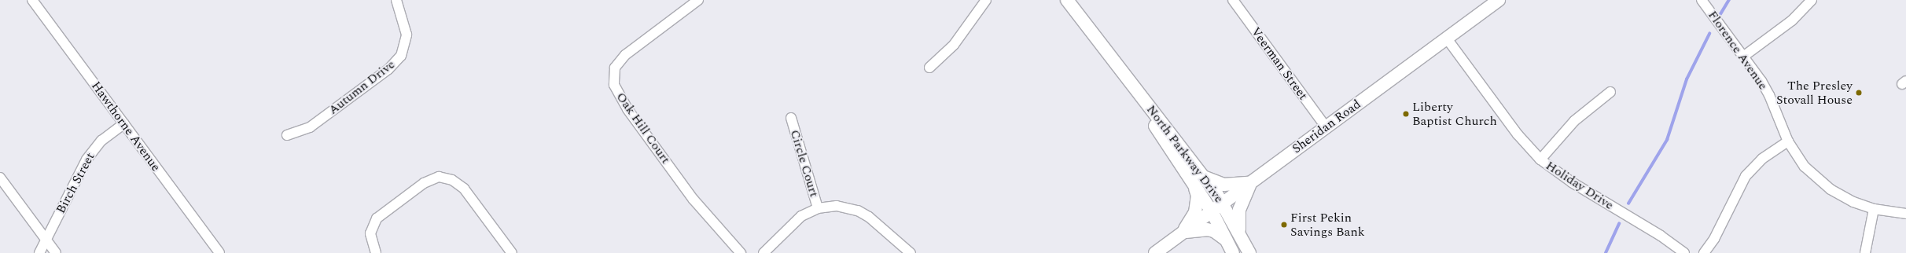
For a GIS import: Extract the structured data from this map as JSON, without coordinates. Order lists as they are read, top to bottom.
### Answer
{
  "streets": {
    "main road": ["Sheridan Road", "North Parkway Drive"],
    "street": [
      "Florence Avenue",
      "Veerman Street",
      "Autumn Drive",
      "Hawthorne Avenue",
      "Oak Hill Court",
      "Circle Court",
      "Birch Street",
      "Holiday Drive"
    ]
  },
  "crossings": [
    ["Veerman Street", "Sheridan Road"],
    ["Hawthorne Avenue", "Birch Street"],
    ["Sheridan Road", "North Parkway Drive"],
    ["Sheridan Road", "Holiday Drive"]
  ],
  "places": ["The Presley Stovall House", "Liberty Baptist Church", "First Pekin Savings Bank"]
}
